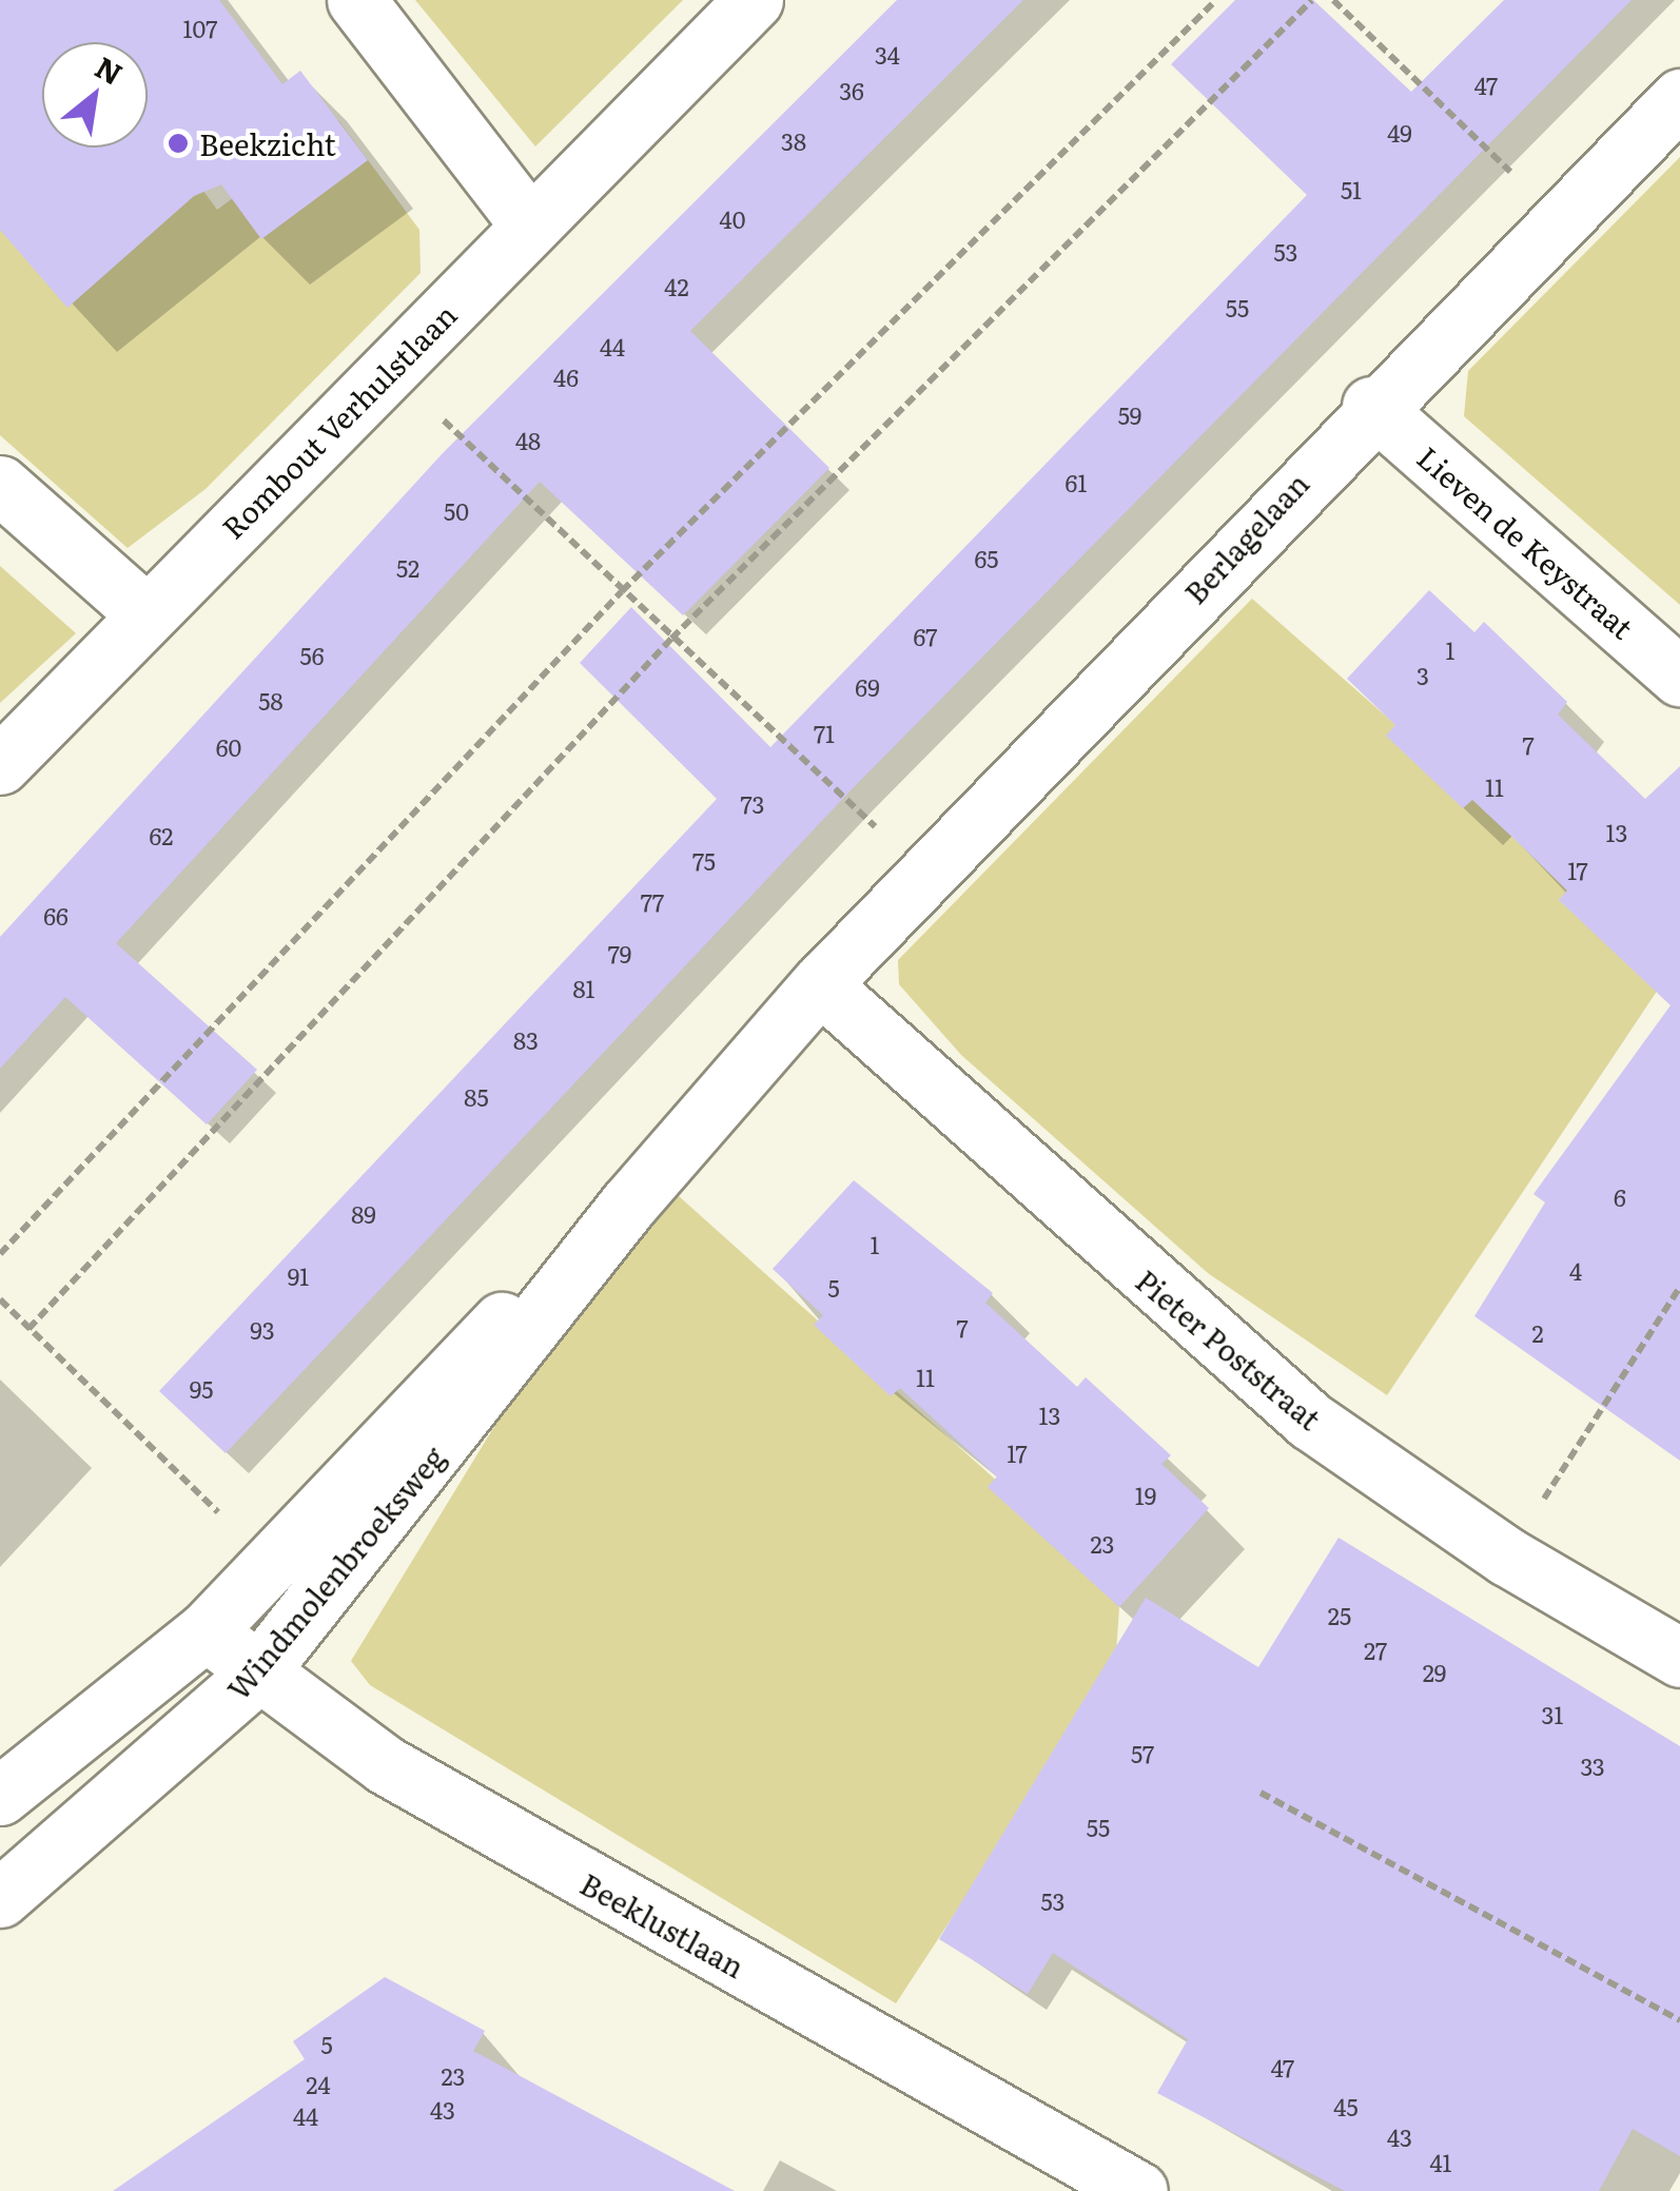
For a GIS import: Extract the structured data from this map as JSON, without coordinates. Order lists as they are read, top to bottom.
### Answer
{
  "streets": {
    "street": [
      "Rombout Verhulstlaan",
      "Berlagelaan",
      "Lieven de Keystraat",
      "Pieter Poststraat",
      "Windmolenbroeksweg",
      "Beeklustlaan"
    ]
  },
  "crossings": [
    ["Berlagelaan", "Lieven de Keystraat"],
    ["Berlagelaan", "Pieter Poststraat"],
    ["Berlagelaan", "Windmolenbroeksweg"],
    ["Pieter Poststraat", "Windmolenbroeksweg"],
    ["Windmolenbroeksweg", "Beeklustlaan"]
  ],
  "places": ["Beekzicht"],
  "house_numbers": [
    "107",
    "34",
    "47",
    "36",
    "49",
    "38",
    "51",
    "40",
    "53",
    "42",
    "55",
    "44",
    "46",
    "59",
    "48",
    "61",
    "50",
    "65",
    "52",
    "67",
    "1",
    "56",
    "3",
    "69",
    "58",
    "71",
    "7",
    "60",
    "11",
    "73",
    "13",
    "62",
    "75",
    "17",
    "77",
    "66",
    "79",
    "81",
    "83",
    "85",
    "6",
    "89",
    "1",
    "4",
    "91",
    "5",
    "7",
    "93",
    "2",
    "11",
    "95",
    "13",
    "17",
    "19",
    "23",
    "25",
    "27",
    "29",
    "31",
    "57",
    "33",
    "55",
    "53",
    "5",
    "47",
    "23",
    "24",
    "45",
    "43",
    "44",
    "43",
    "41"
  ],
  "north": "top right"
}
